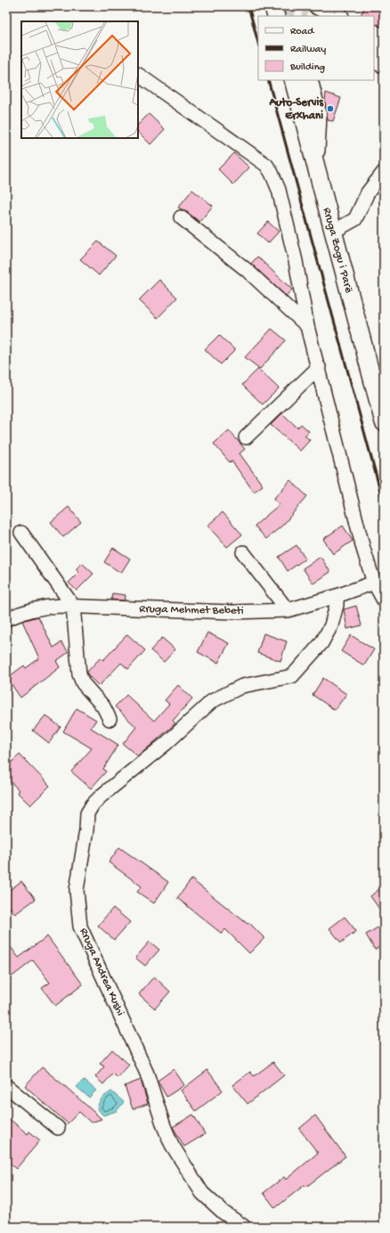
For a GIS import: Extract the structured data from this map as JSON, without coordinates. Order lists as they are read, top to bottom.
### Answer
{
  "streets": {
    "main road": ["Rruga Zogu i Parë"],
    "street": ["Rruga Mehmet Bebeti", "Rruga Andrea Kushi"]
  },
  "crossings": [
    ["Rruga Mehmet Bebeti", "Rruga Andrea Kushi"]
  ],
  "places": ["Auto-Servis Erxhani"],
  "legend": ["Road", "Railway", "Building"]
}
